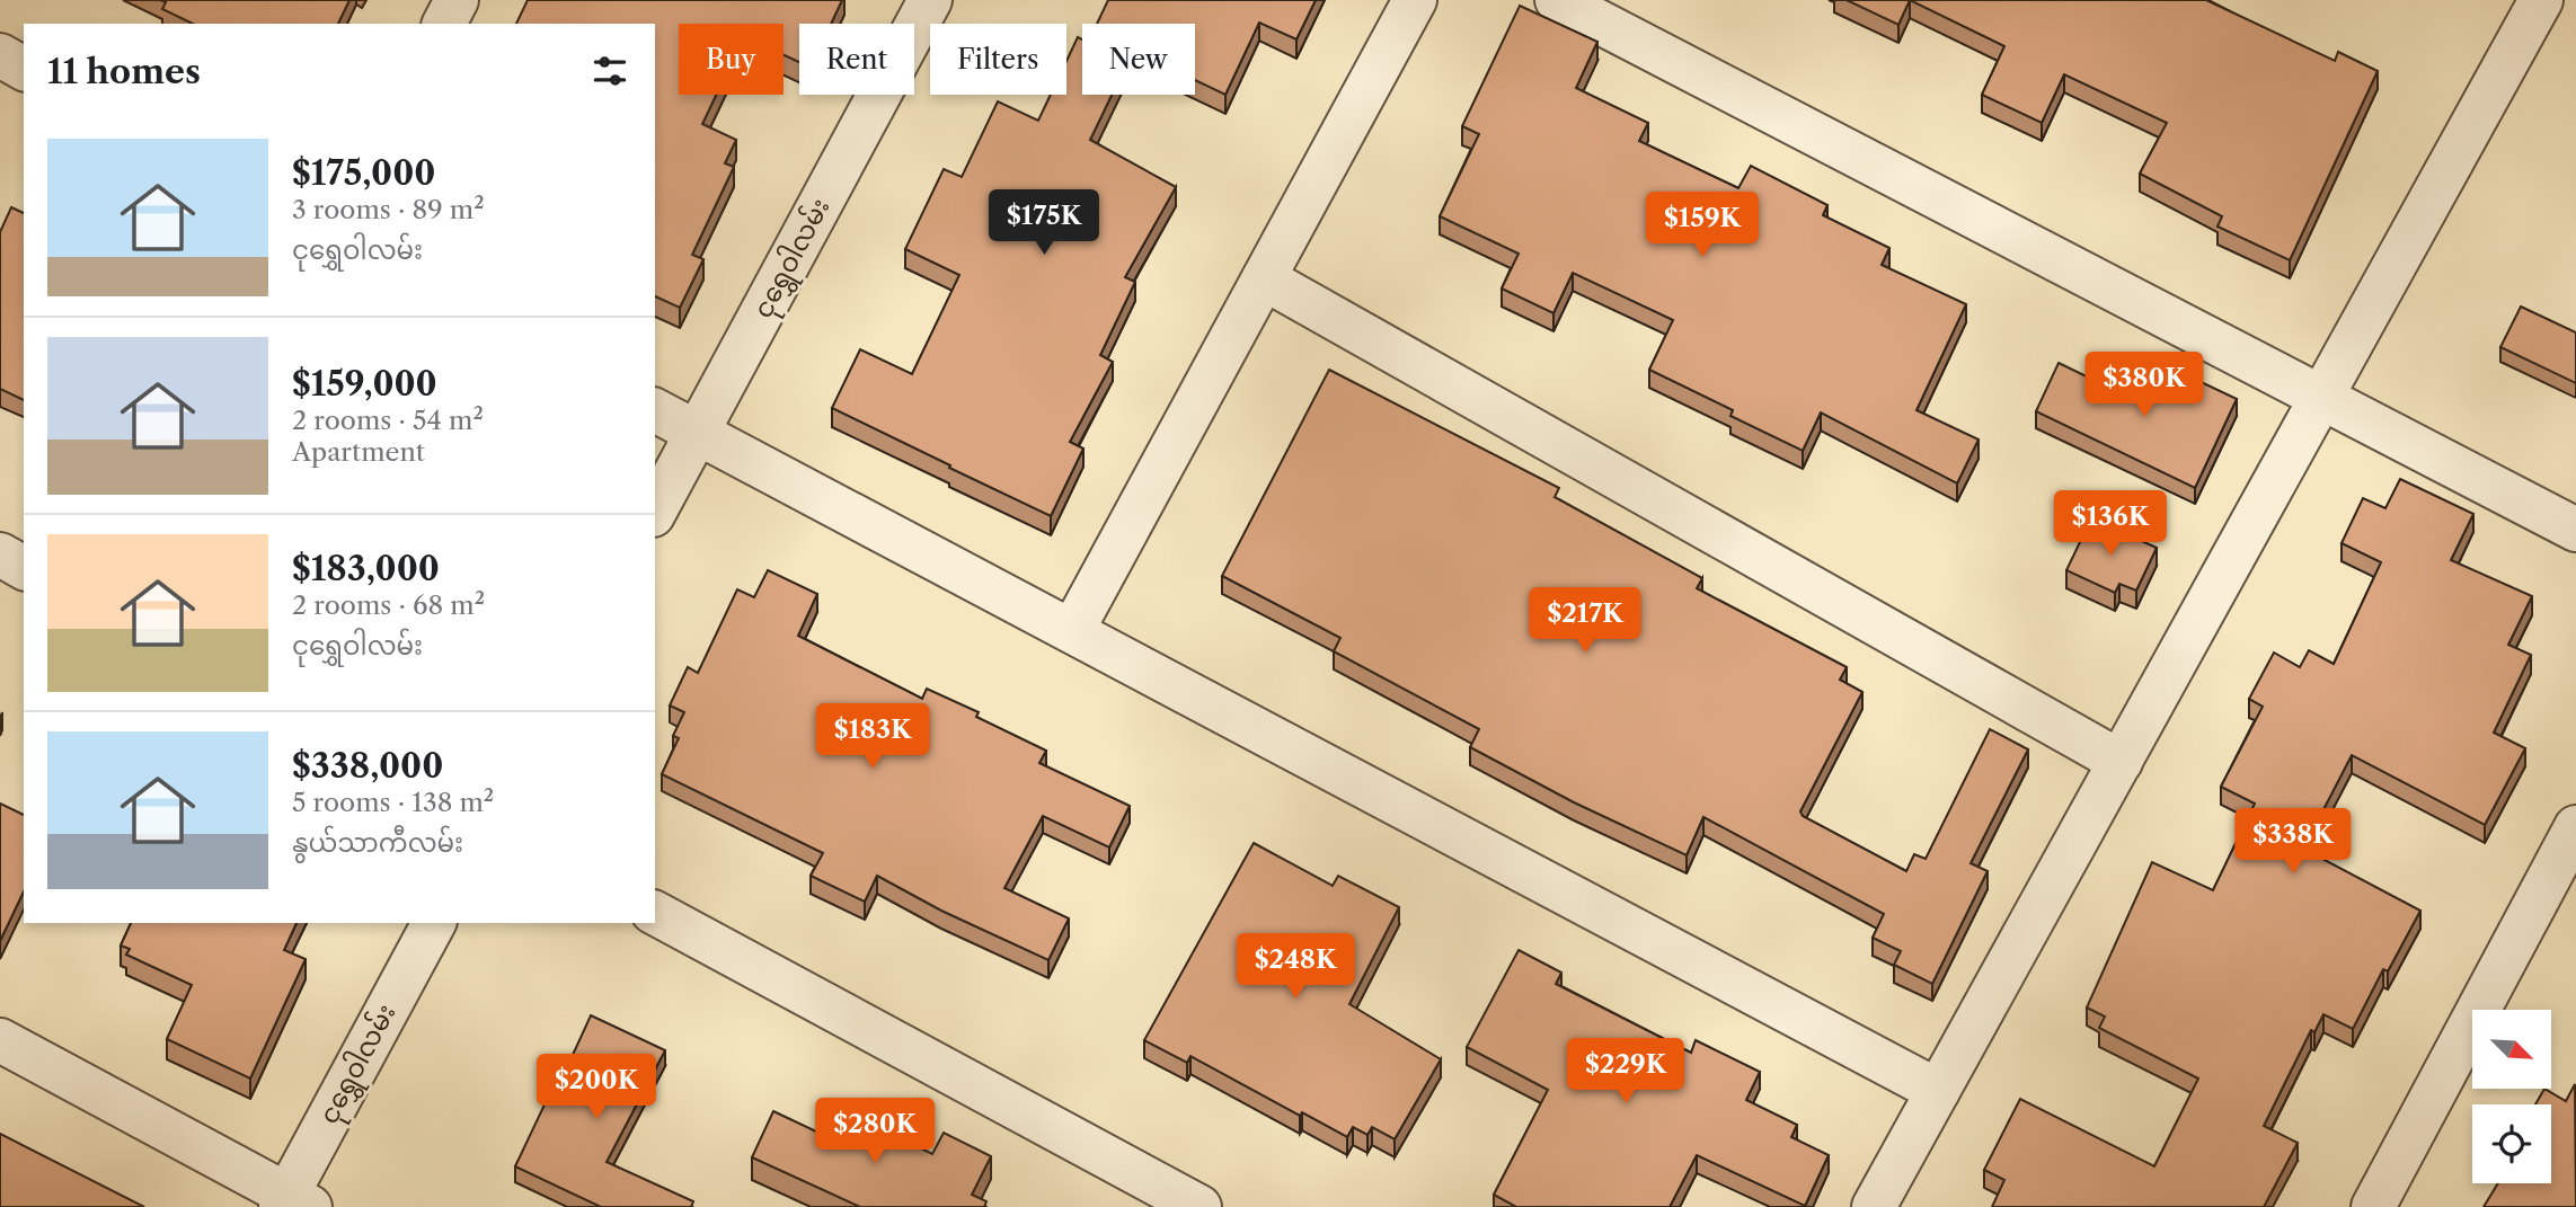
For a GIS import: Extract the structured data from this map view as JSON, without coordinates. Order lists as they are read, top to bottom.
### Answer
{
  "streets": {
    "street": ["ငုရွှေဝါလမ်း"]
  },
  "north": "bottom right",
  "page": {
    "chip": [
      "Buy",
      "Rent",
      "Filters",
      "New"
    ],
    "heading": "11 homes",
    "list": [
      {
        "name": "$175,000",
        "note": "3 rooms · 89 m² · ငုရွှေဝါလမ်း"
      },
      {
        "name": "$159,000",
        "note": "2 rooms · 54 m² · Apartment"
      },
      {
        "name": "$183,000",
        "note": "2 rooms · 68 m² · ငုရွှေဝါလမ်း"
      },
      {
        "name": "$338,000",
        "note": "5 rooms · 138 m² · နွယ်သာကီလမ်း"
      }
    ],
    "price": [
      "$175K",
      "$159K",
      "$380K",
      "$136K",
      "$217K",
      "$183K",
      "$338K",
      "$248K",
      "$229K",
      "$200K",
      "$280K"
    ]
  }
}
